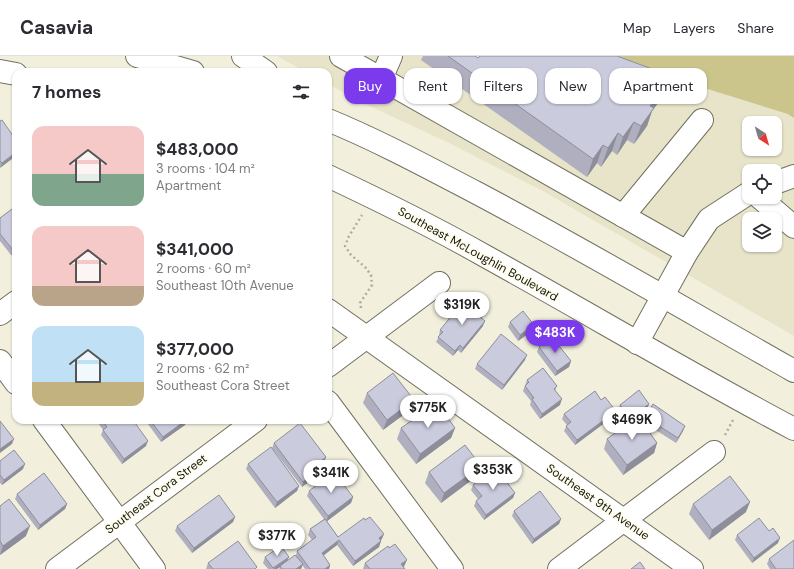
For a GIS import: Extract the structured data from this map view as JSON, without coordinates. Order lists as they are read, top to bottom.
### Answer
{
  "streets": {
    "main road": ["Southeast McLoughlin Boulevard", "Southeast Cora Street", "Southeast 9th Avenue"]
  },
  "north": "bottom right",
  "page": {
    "header": "Casavia",
    "nav": ["Map", "Layers", "Share"],
    "chip": [
      "Buy",
      "Rent",
      "Filters",
      "New",
      "Apartment"
    ],
    "heading": "7 homes",
    "list": [
      {
        "name": "$483,000",
        "note": "3 rooms · 104 m² · Apartment"
      },
      {
        "name": "$341,000",
        "note": "2 rooms · 60 m² · Southeast 10th Avenue"
      },
      {
        "name": "$377,000",
        "note": "2 rooms · 62 m² · Southeast Cora Street"
      }
    ],
    "price": [
      "$319K",
      "$483K",
      "$775K",
      "$469K",
      "$353K",
      "$341K",
      "$377K"
    ]
  }
}
